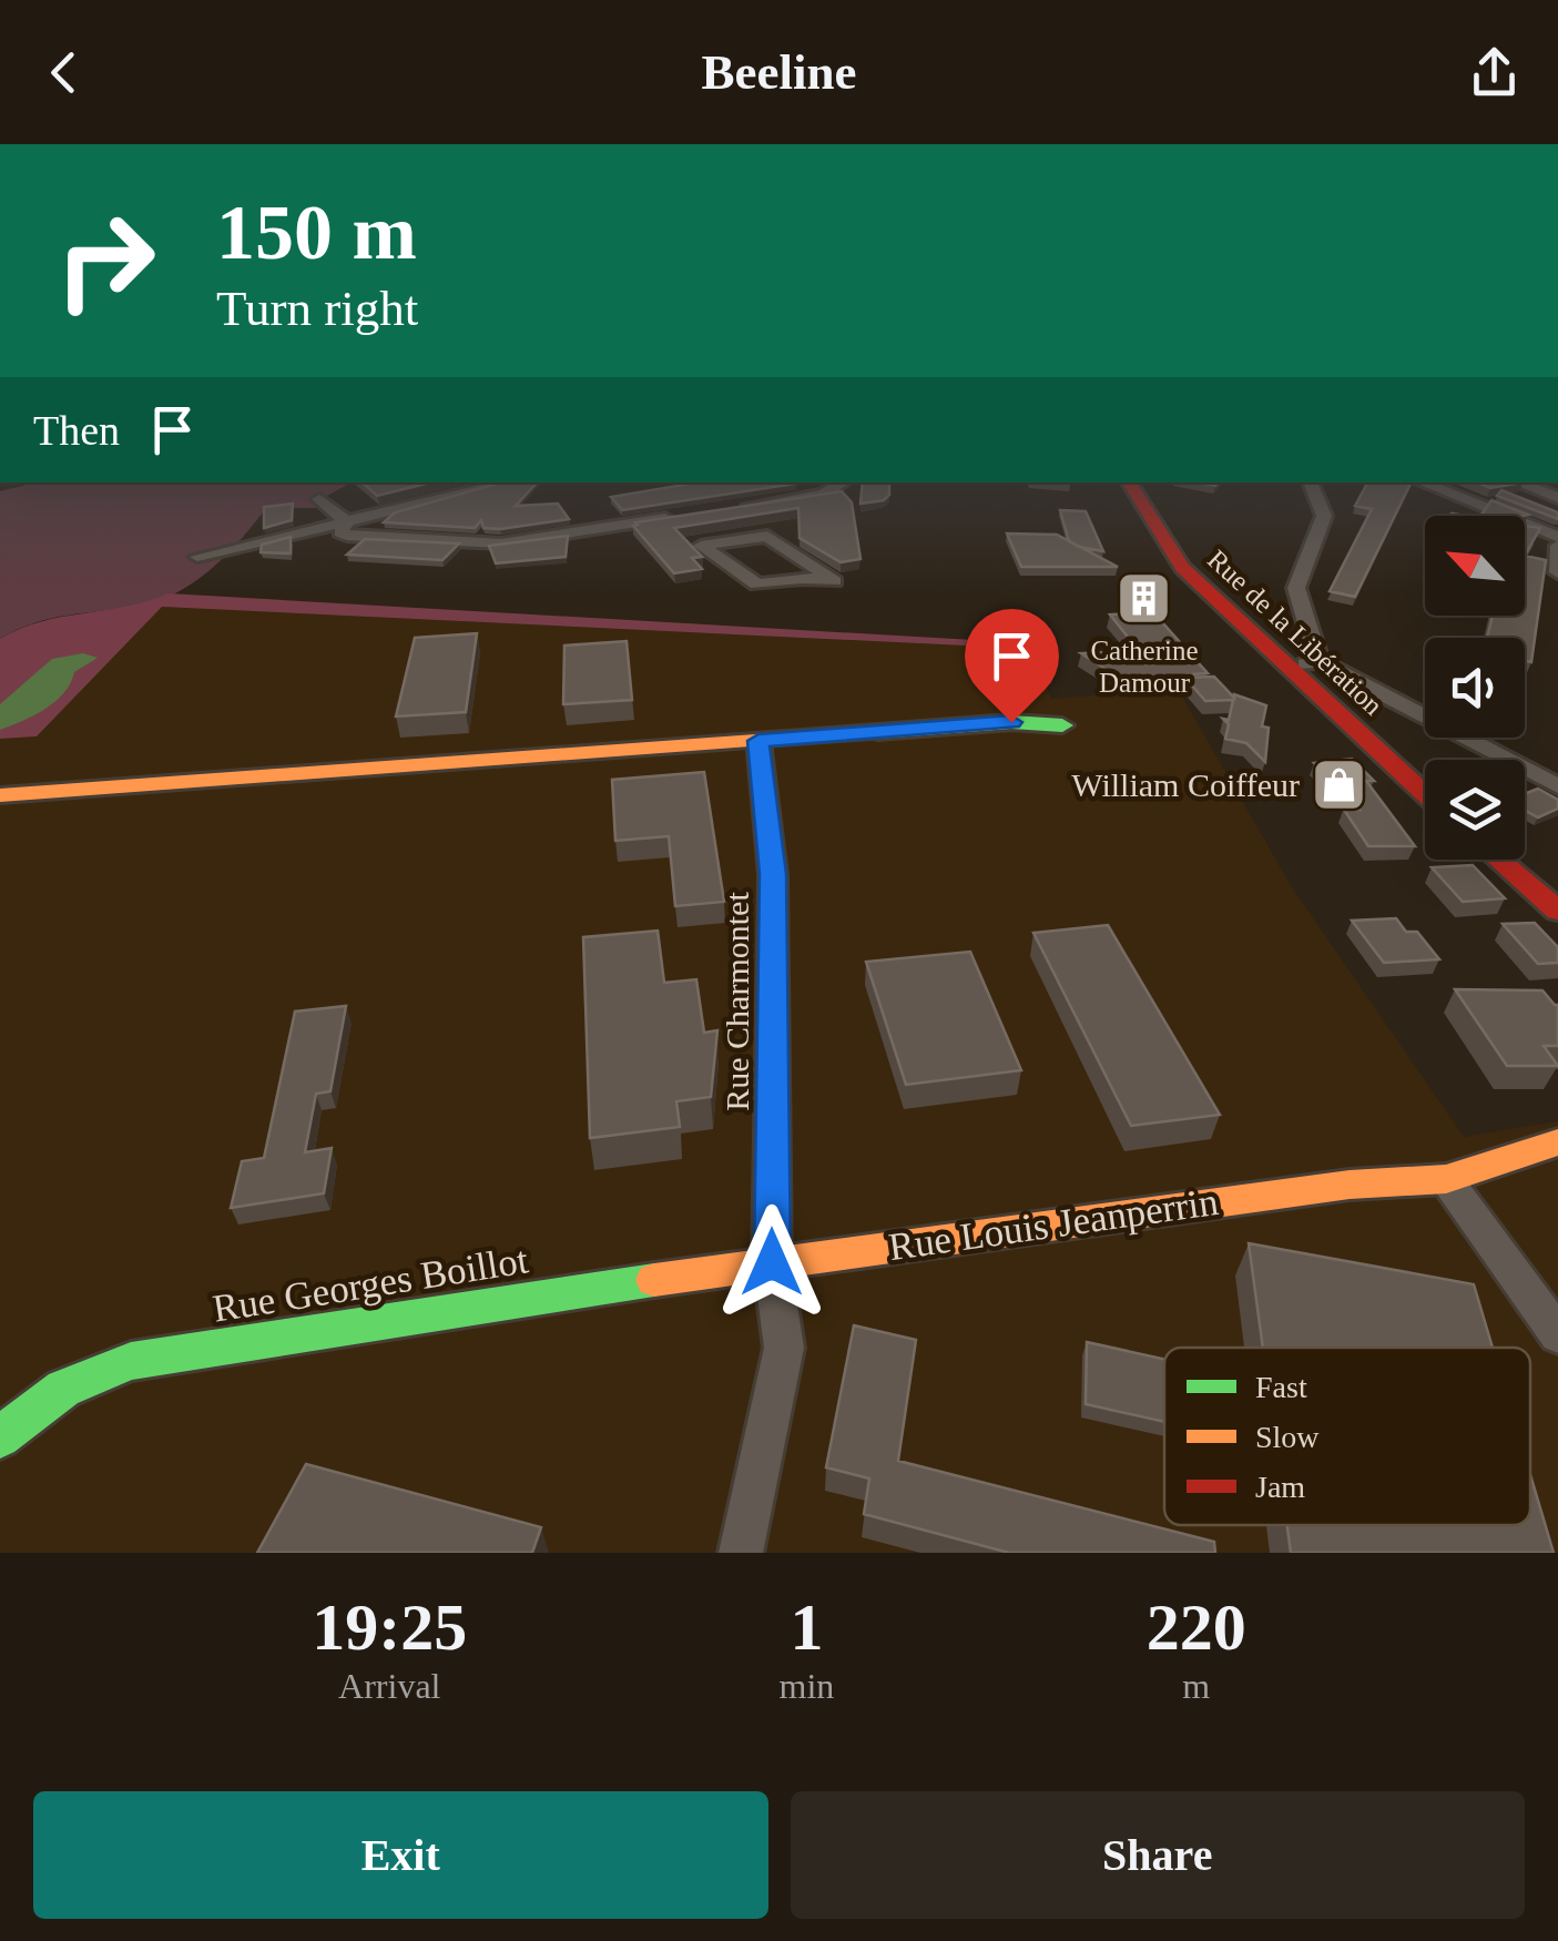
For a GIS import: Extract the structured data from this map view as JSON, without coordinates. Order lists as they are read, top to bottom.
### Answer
{
  "streets": {
    "street": [
      "Rue de la Libération",
      "Rue Charmontet",
      "Rue Louis Jeanperrin",
      "Rue Georges Boillot"
    ]
  },
  "crossings": [
    ["Rue Charmontet", "Rue Louis Jeanperrin"],
    ["Rue Charmontet", "Rue Georges Boillot"],
    ["Rue Louis Jeanperrin", "Rue Georges Boillot"]
  ],
  "places": {
    "building": ["Catherine Damour"],
    "shop": ["William Coiffeur"]
  },
  "legend": ["Fast", "Slow", "Jam"],
  "north": "top left",
  "page": {
    "header": "Beeline",
    "turn": ["150 m", "Turn right"],
    "then": "Then",
    "eta": [
      "19:25",
      "Arrival",
      "1",
      "min",
      "220",
      "m"
    ],
    "buttons": ["Exit", "Share"]
  }
}
